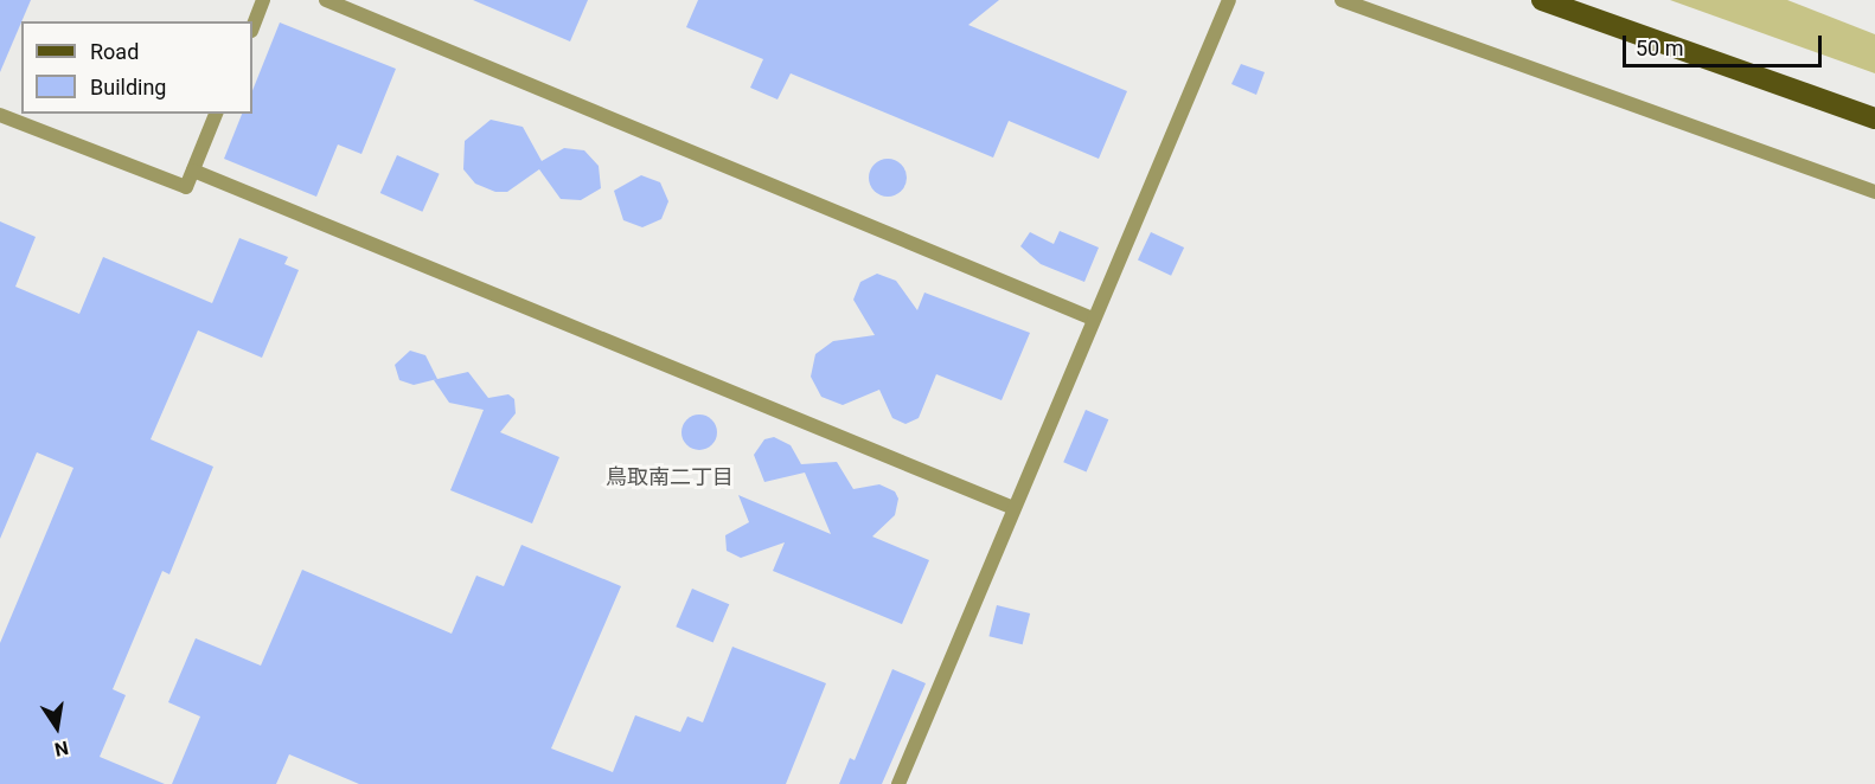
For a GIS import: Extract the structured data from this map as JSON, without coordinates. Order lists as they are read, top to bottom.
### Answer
{
  "districts": ["鳥取南二丁目"],
  "legend": ["Road", "Building"],
  "scale_bar": "50 m",
  "north": "bottom"
}
